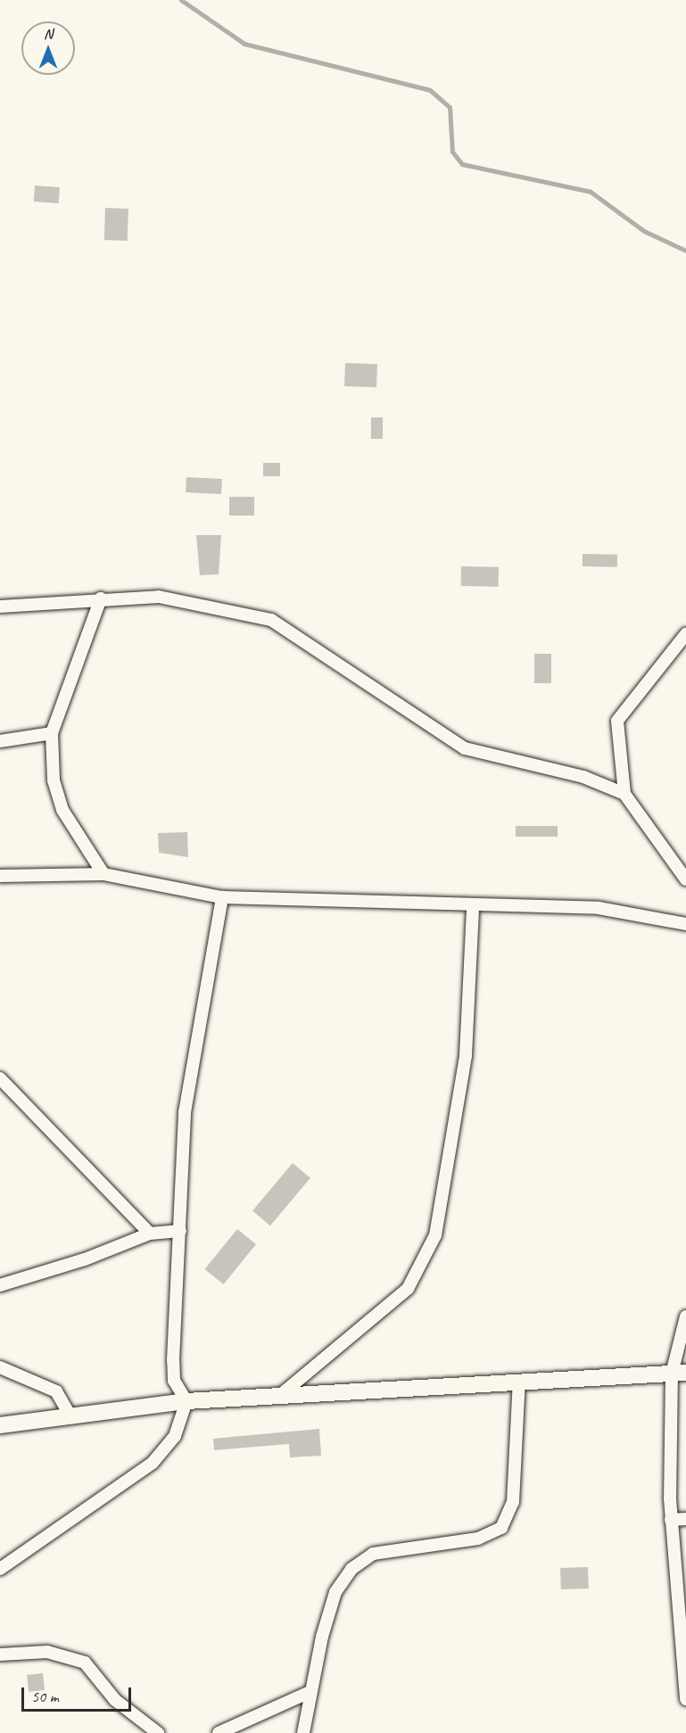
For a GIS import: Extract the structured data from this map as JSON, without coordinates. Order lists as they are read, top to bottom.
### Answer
{
  "scale_bar": "50 m",
  "north": "top"
}
